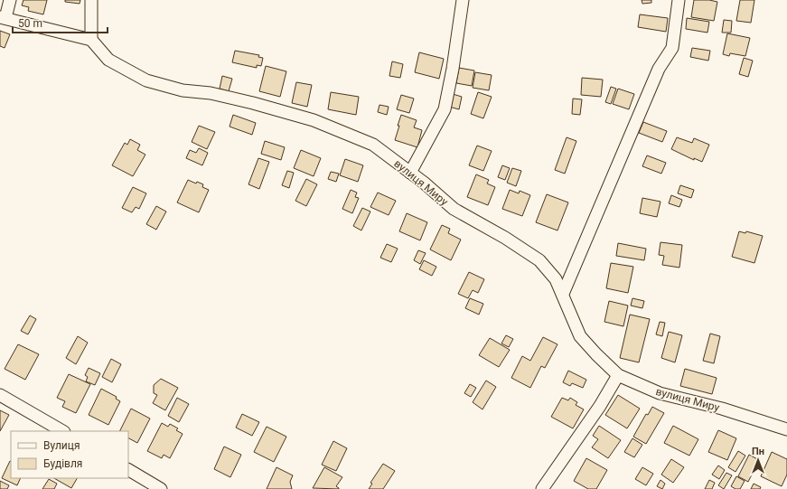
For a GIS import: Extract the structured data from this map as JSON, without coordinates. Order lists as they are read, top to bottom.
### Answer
{
  "streets": {
    "street": ["вулиця Миру"]
  },
  "legend": ["Вулиця", "Будівля"],
  "scale_bar": "50 m",
  "north": "top"
}
